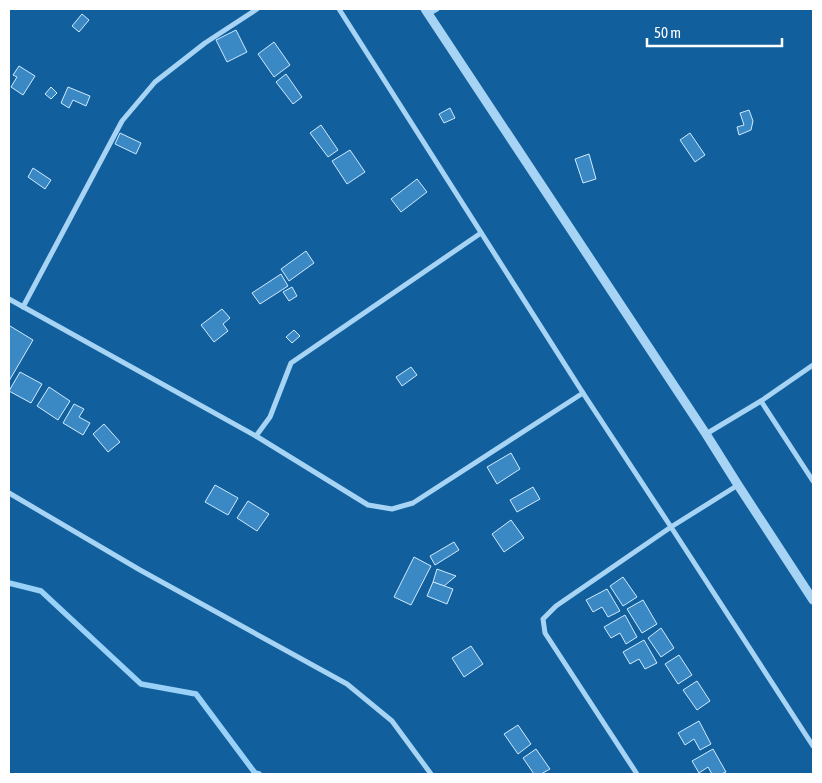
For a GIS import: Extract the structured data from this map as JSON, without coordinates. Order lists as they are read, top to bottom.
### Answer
{
  "scale_bar": "50 m"
}
